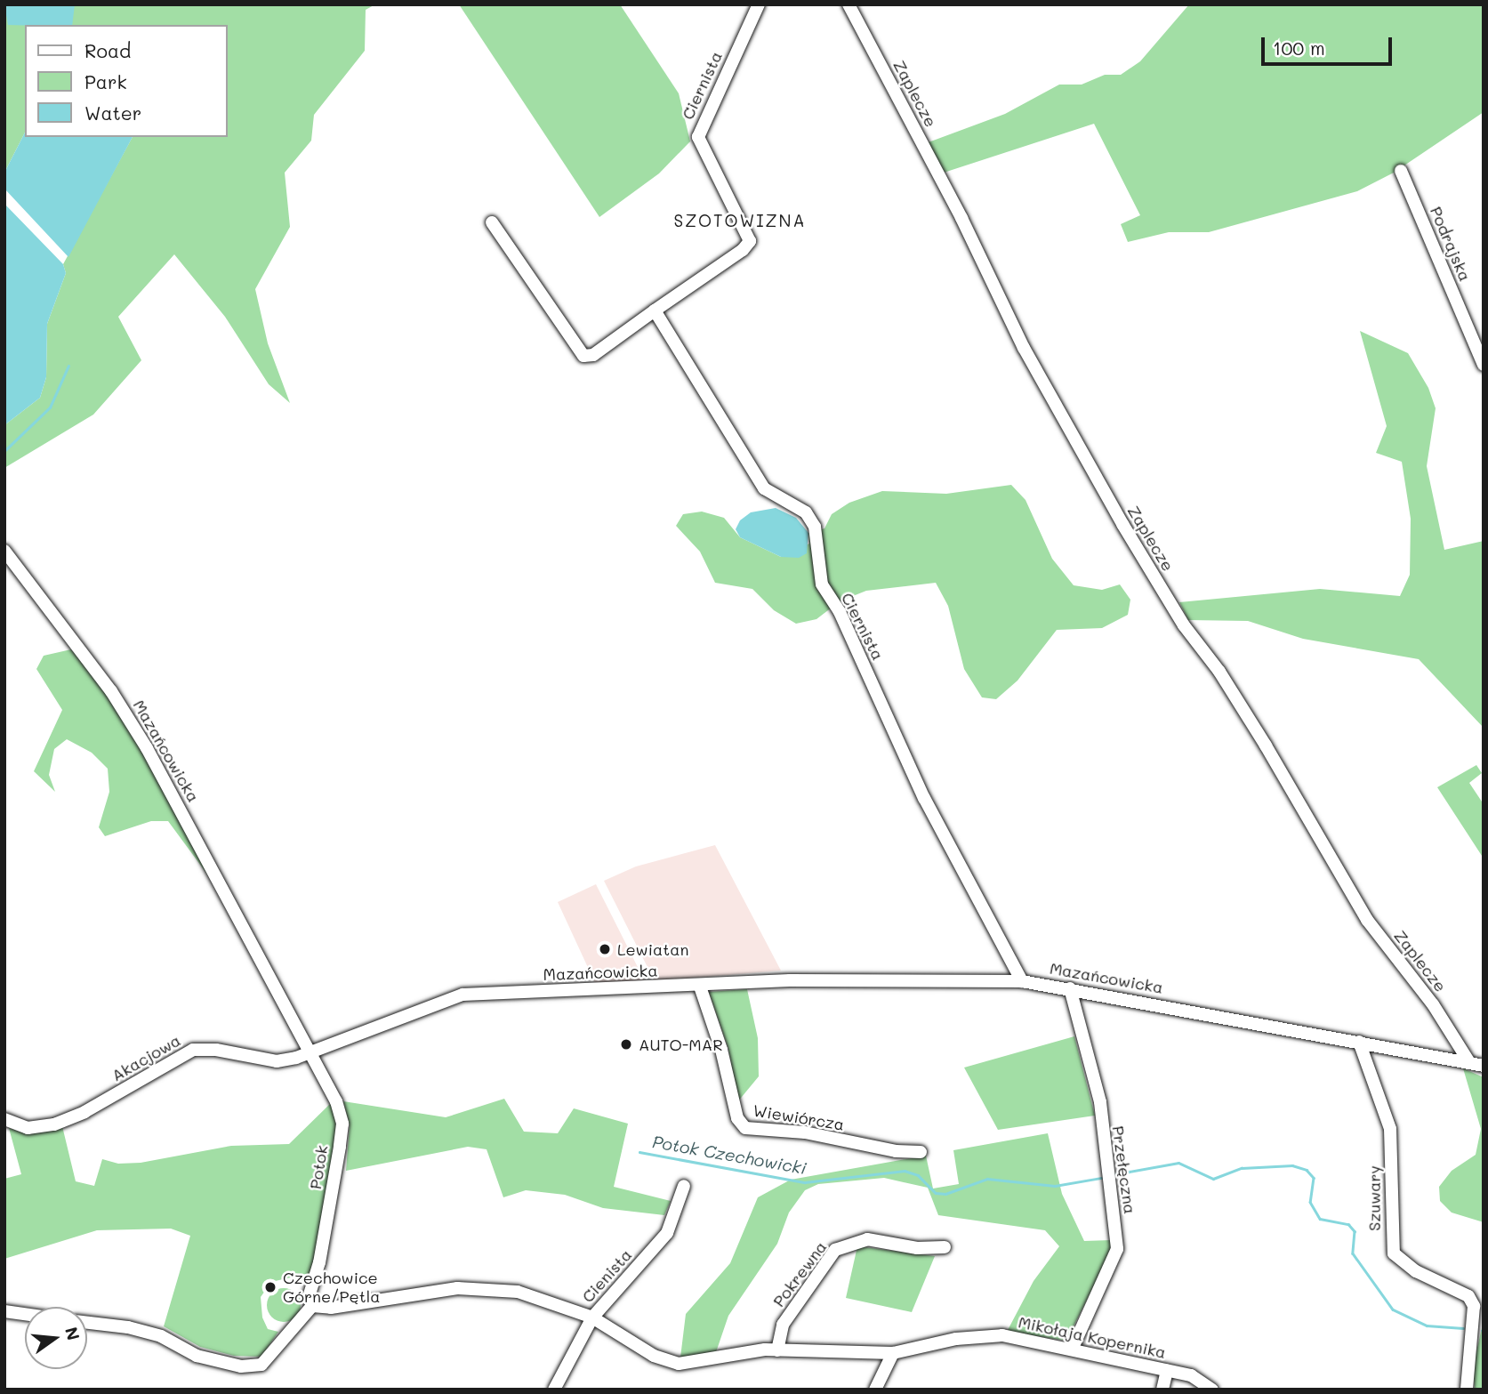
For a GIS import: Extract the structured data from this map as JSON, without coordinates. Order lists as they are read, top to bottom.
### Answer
{
  "streets": {
    "street": [
      "Ciernista",
      "Zaplecze",
      "Podrajska",
      "Mazańcowicka",
      "Akacjowa",
      "Wiewiórcza",
      "Potok",
      "Przełęczna",
      "Szuwary",
      "Pokrewna",
      "Cienista",
      "Mikołaja Kopernika"
    ]
  },
  "crossings": [
    ["Ciernista", "Mazańcowicka"],
    ["Zaplecze", "Mazańcowicka"],
    ["Mazańcowicka", "Akacjowa"],
    ["Mazańcowicka", "Wiewiórcza"],
    ["Mazańcowicka", "Potok"],
    ["Mazańcowicka", "Przełęczna"],
    ["Mazańcowicka", "Szuwary"],
    ["Akacjowa", "Potok"],
    ["Potok", "Mikołaja Kopernika"],
    ["Przełęczna", "Mikołaja Kopernika"],
    ["Pokrewna", "Mikołaja Kopernika"],
    ["Cienista", "Mikołaja Kopernika"]
  ],
  "districts": ["SZOTOWIZNA"],
  "water": ["Potok Czechowicki"],
  "places": ["Lewiatan", "AUTO-MAR", "Czechowice Górne/Pętla"],
  "legend": ["Road", "Park", "Water"],
  "scale_bar": "100 m",
  "north": "right"
}
